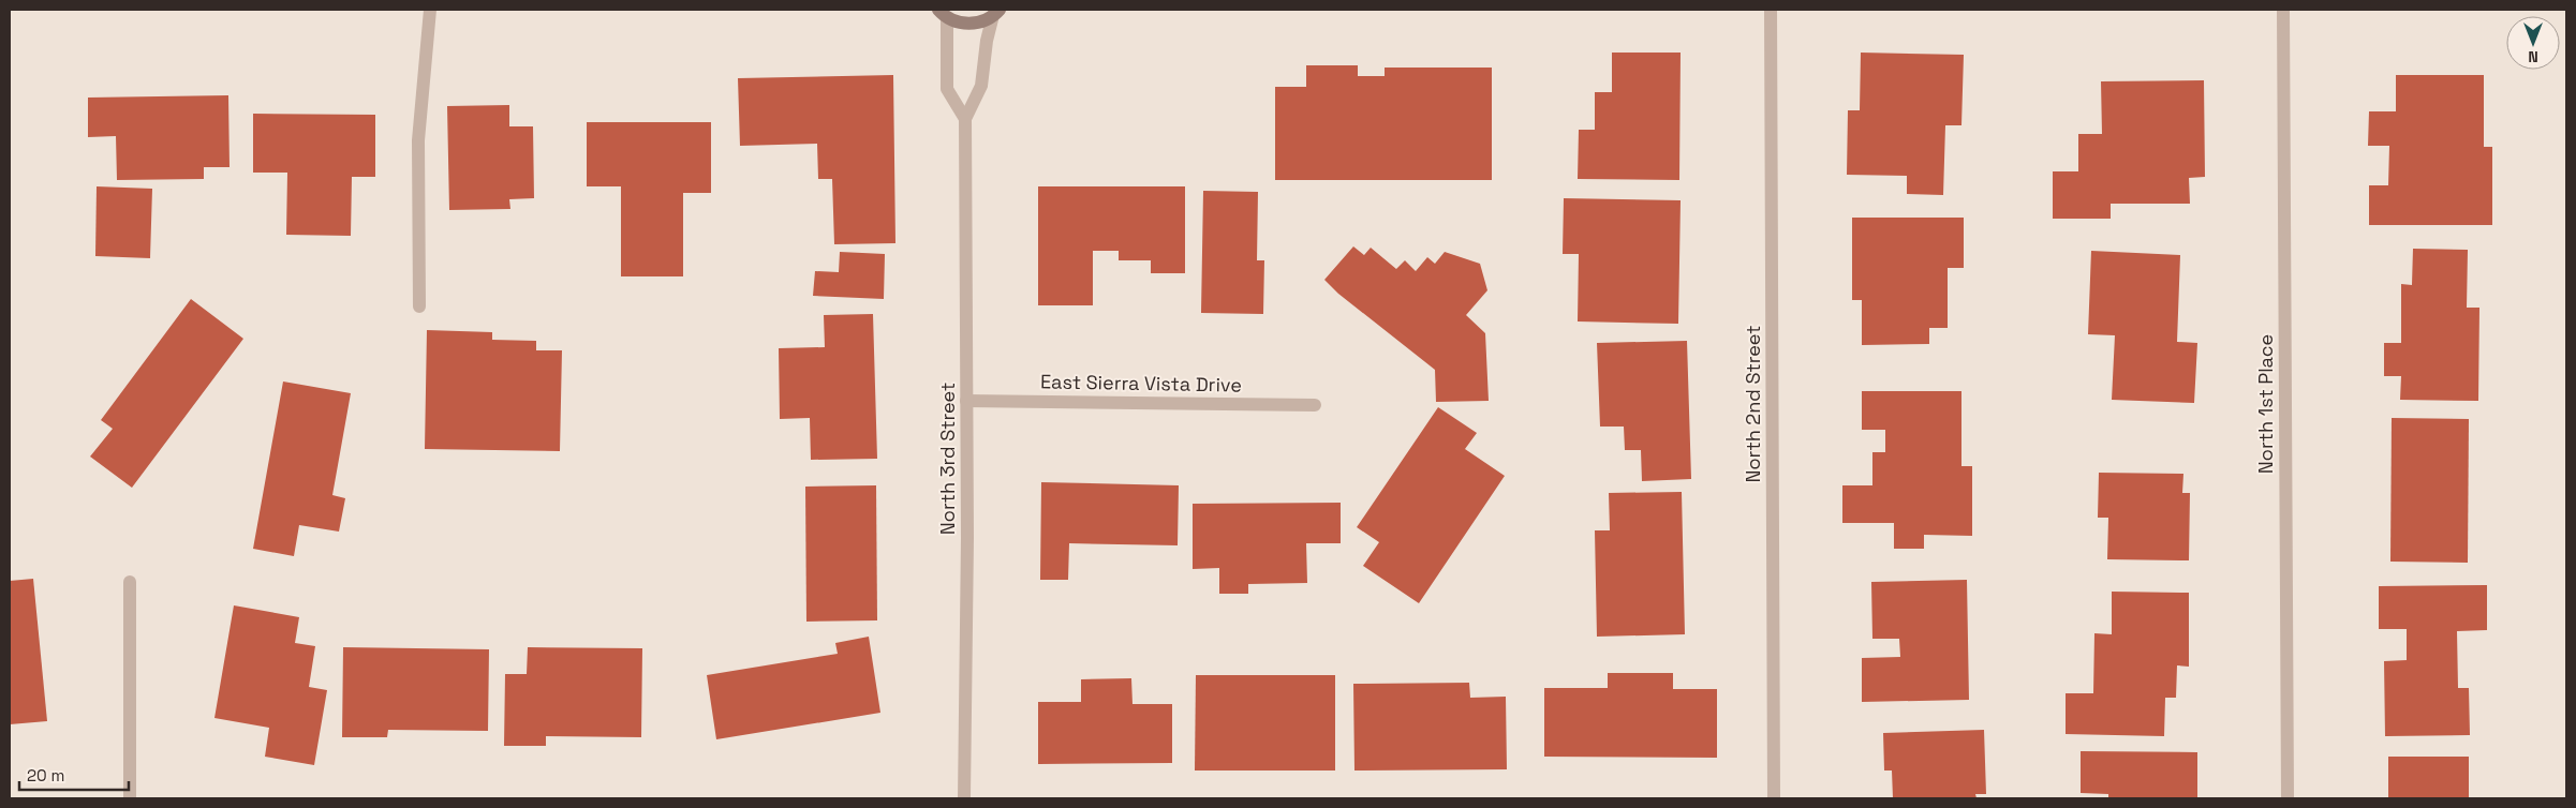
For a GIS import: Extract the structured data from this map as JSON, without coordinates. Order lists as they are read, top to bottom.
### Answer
{
  "streets": {
    "street": [
      "East Sierra Vista Drive",
      "North 2nd Street",
      "North 1st Place",
      "North 3rd Street"
    ]
  },
  "crossings": [
    ["East Sierra Vista Drive", "North 3rd Street"]
  ],
  "scale_bar": "20 m",
  "north": "bottom"
}
